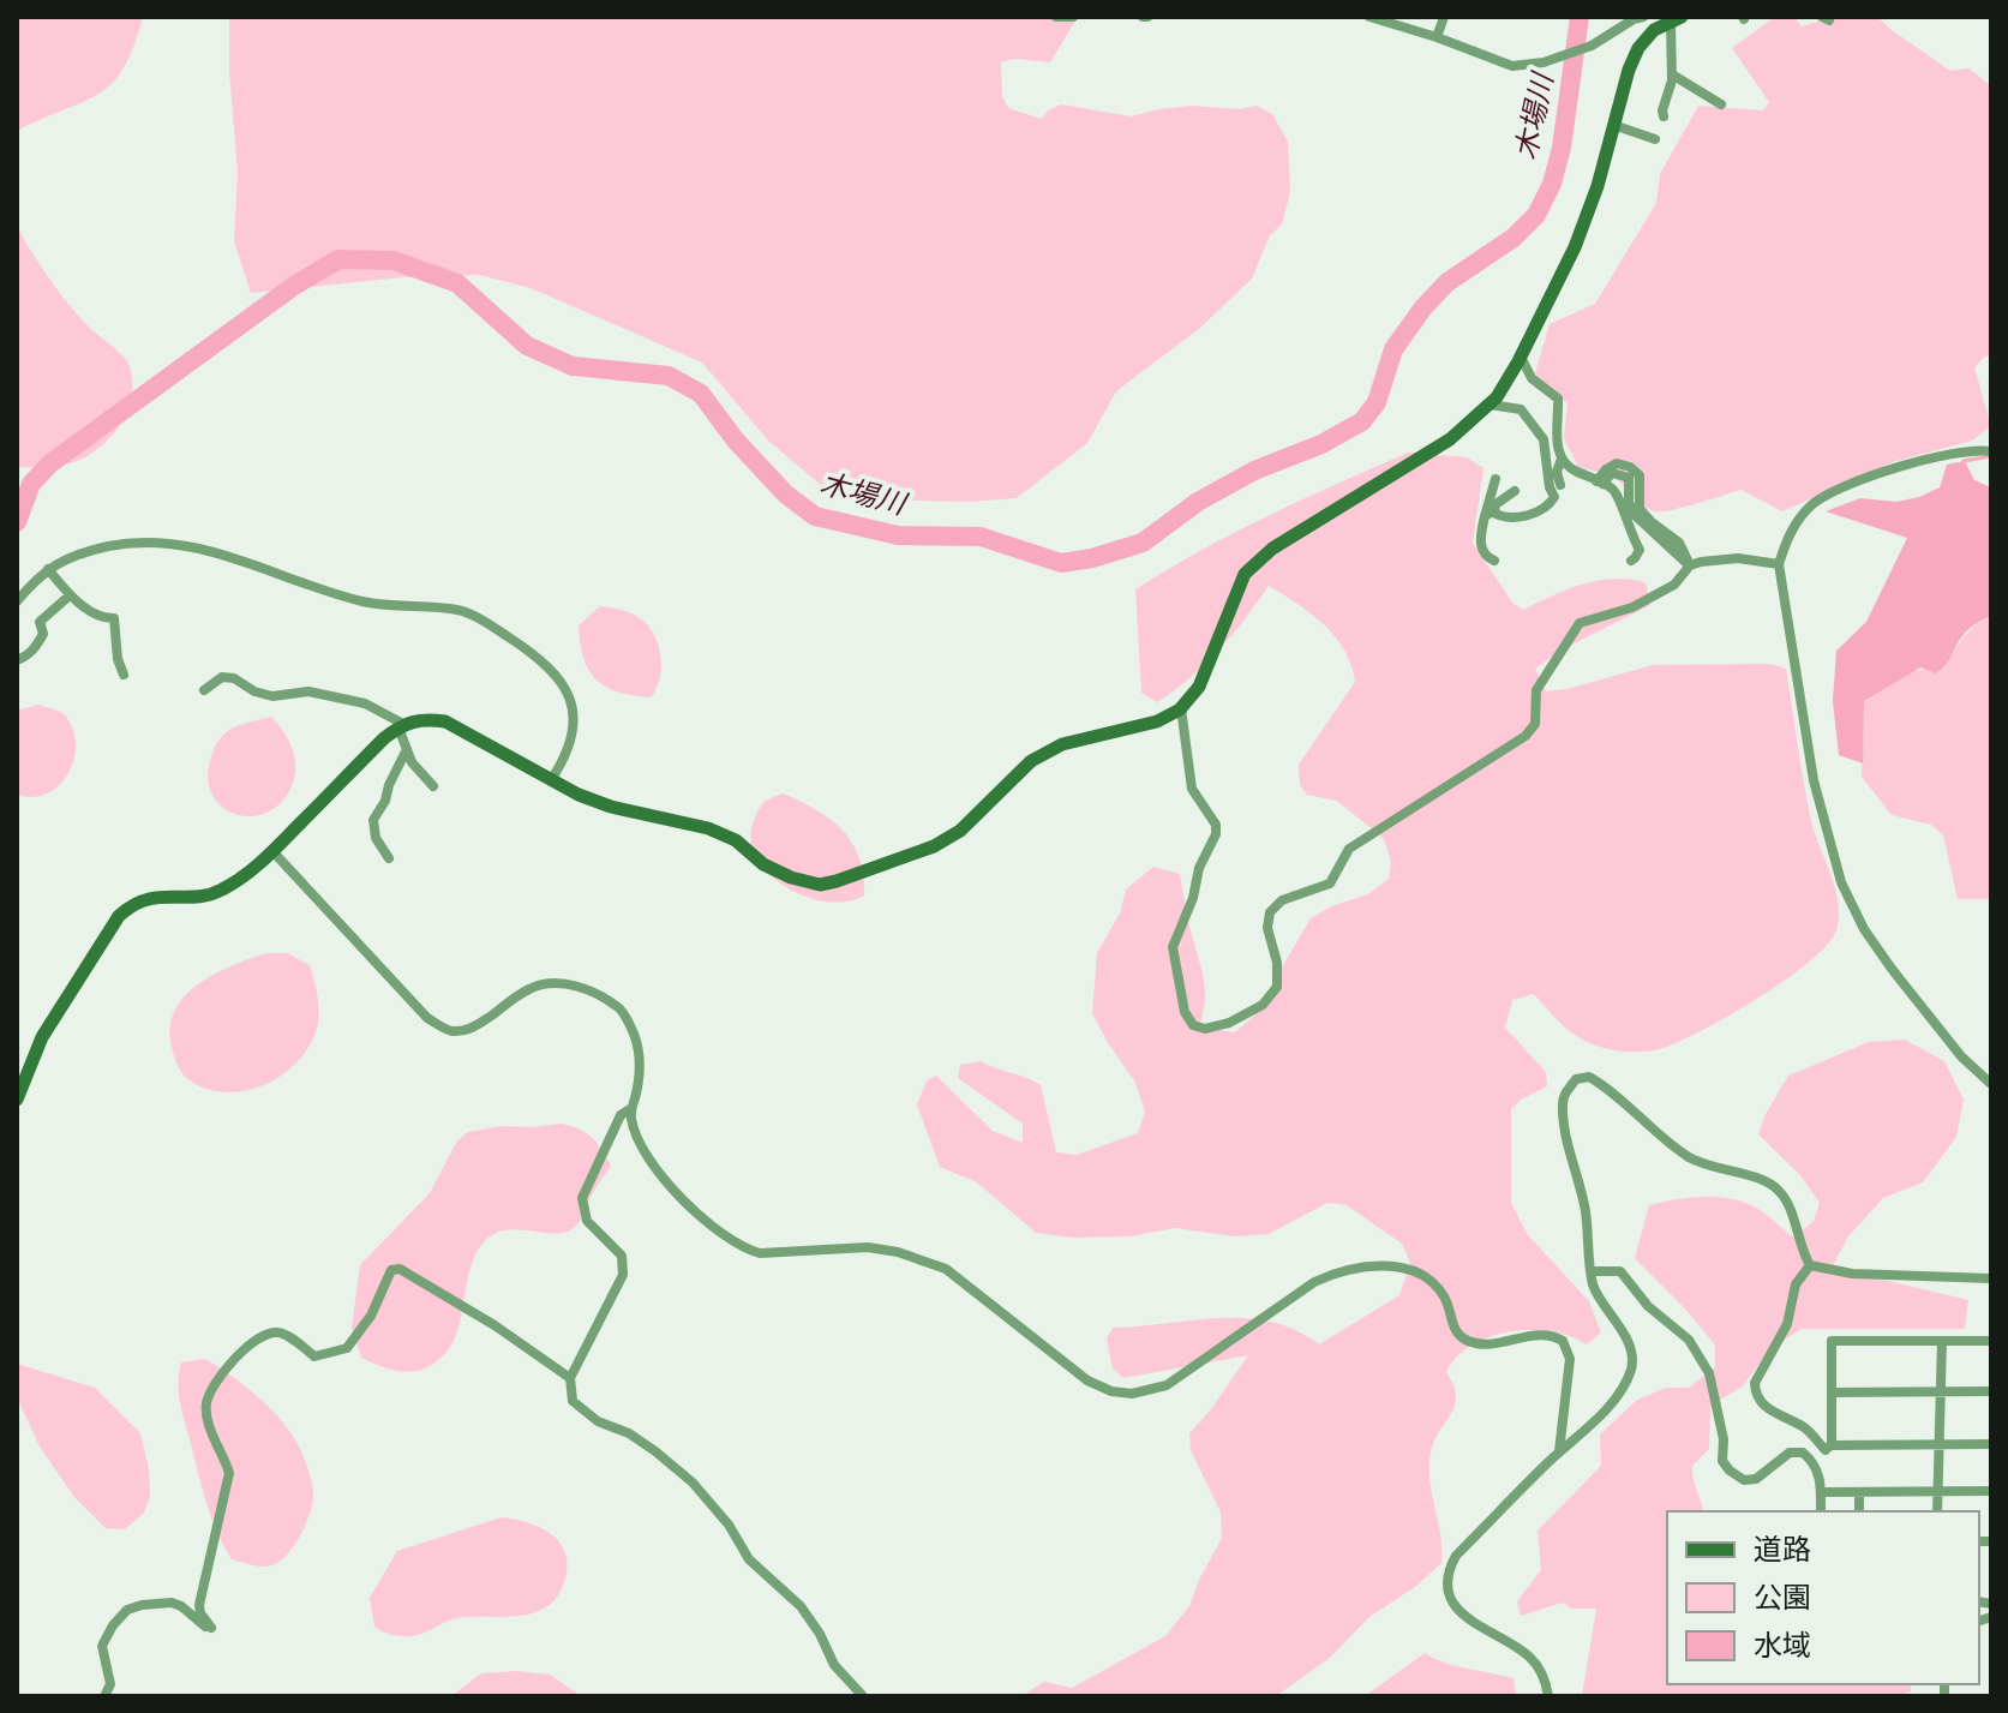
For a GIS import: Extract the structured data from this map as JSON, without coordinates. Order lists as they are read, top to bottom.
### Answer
{
  "water": ["木場川"],
  "legend": ["道路", "公園", "水域"]
}
